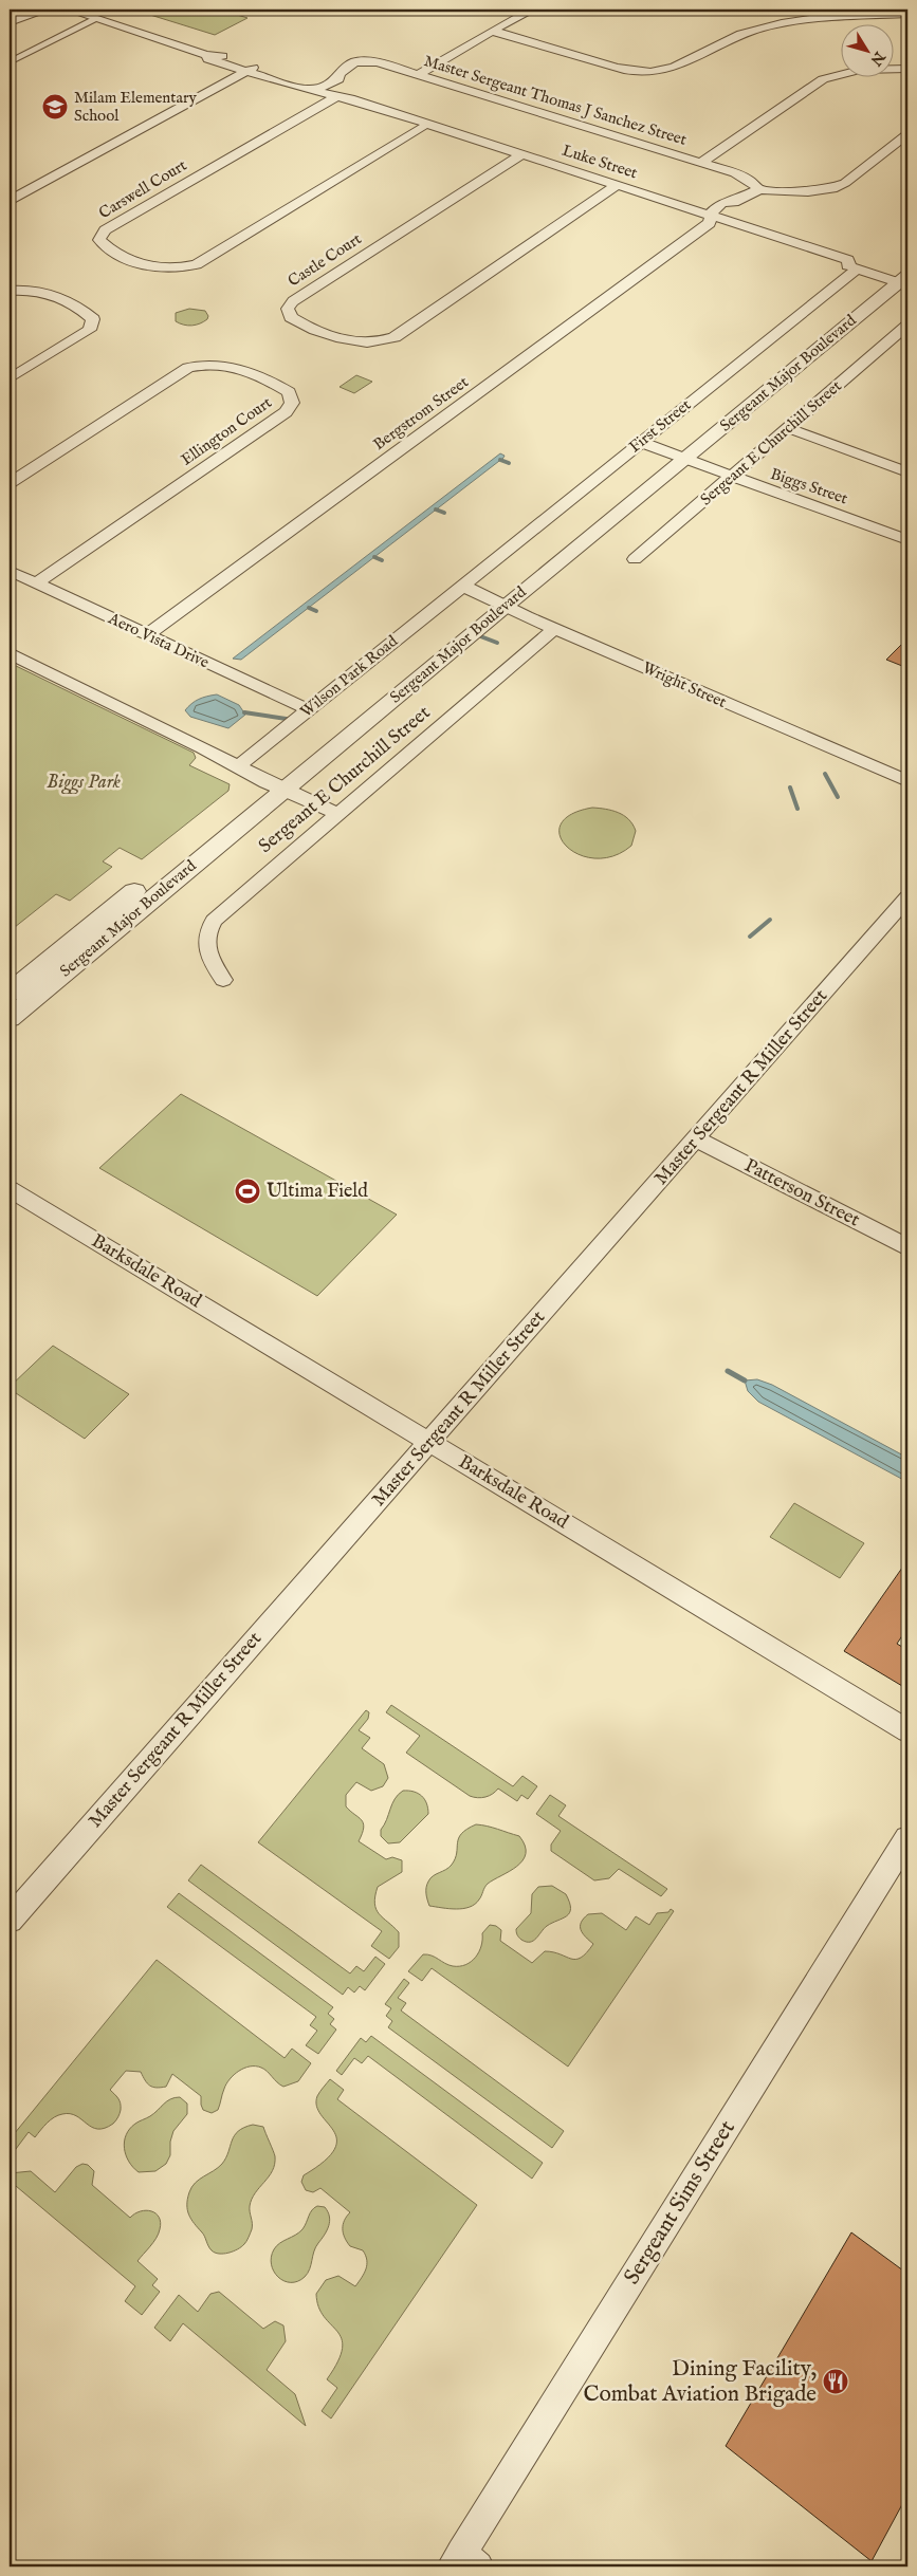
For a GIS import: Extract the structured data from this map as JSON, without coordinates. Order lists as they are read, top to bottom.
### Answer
{
  "streets": {
    "street": [
      "Master Sergeant Thomas J Sanchez Street",
      "Luke Street",
      "Carswell Court",
      "Castle Court",
      "Sergeant Major Boulevard",
      "Bergstrom Street",
      "First Street",
      "Ellington Court",
      "Sergeant E Churchill Street",
      "Biggs Street",
      "Aero Vista Drive",
      "Wilson Park Road",
      "Wright Street",
      "Master Sergeant R Miller Street",
      "Patterson Street",
      "Barksdale Road",
      "Sergeant Sims Street"
    ]
  },
  "crossings": [
    ["Master Sergeant Thomas J Sanchez Street", "Luke Street"],
    ["Master Sergeant Thomas J Sanchez Street", "Bergstrom Street"],
    ["Luke Street", "Carswell Court"],
    ["Luke Street", "Castle Court"],
    ["Luke Street", "Sergeant Major Boulevard"],
    ["Luke Street", "Bergstrom Street"],
    ["Luke Street", "First Street"],
    ["Sergeant Major Boulevard", "Biggs Street"],
    ["Sergeant Major Boulevard", "Wright Street"],
    ["Bergstrom Street", "Aero Vista Drive"],
    ["First Street", "Biggs Street"],
    ["First Street", "Wilson Park Road"],
    ["First Street", "Wright Street"],
    ["Ellington Court", "Aero Vista Drive"],
    ["Sergeant E Churchill Street", "Biggs Street"],
    ["Sergeant E Churchill Street", "Wright Street"],
    ["Aero Vista Drive", "Wilson Park Road"],
    ["Wilson Park Road", "Wright Street"],
    ["Master Sergeant R Miller Street", "Patterson Street"],
    ["Master Sergeant R Miller Street", "Barksdale Road"]
  ],
  "parks": ["Biggs Park"],
  "places": {
    "school or university": ["Milam Elementary School"],
    "sports": ["Ultima Field"],
    "restaurant": ["Dining Facility, Combat Aviation Brigade"]
  },
  "north": "bottom right"
}
